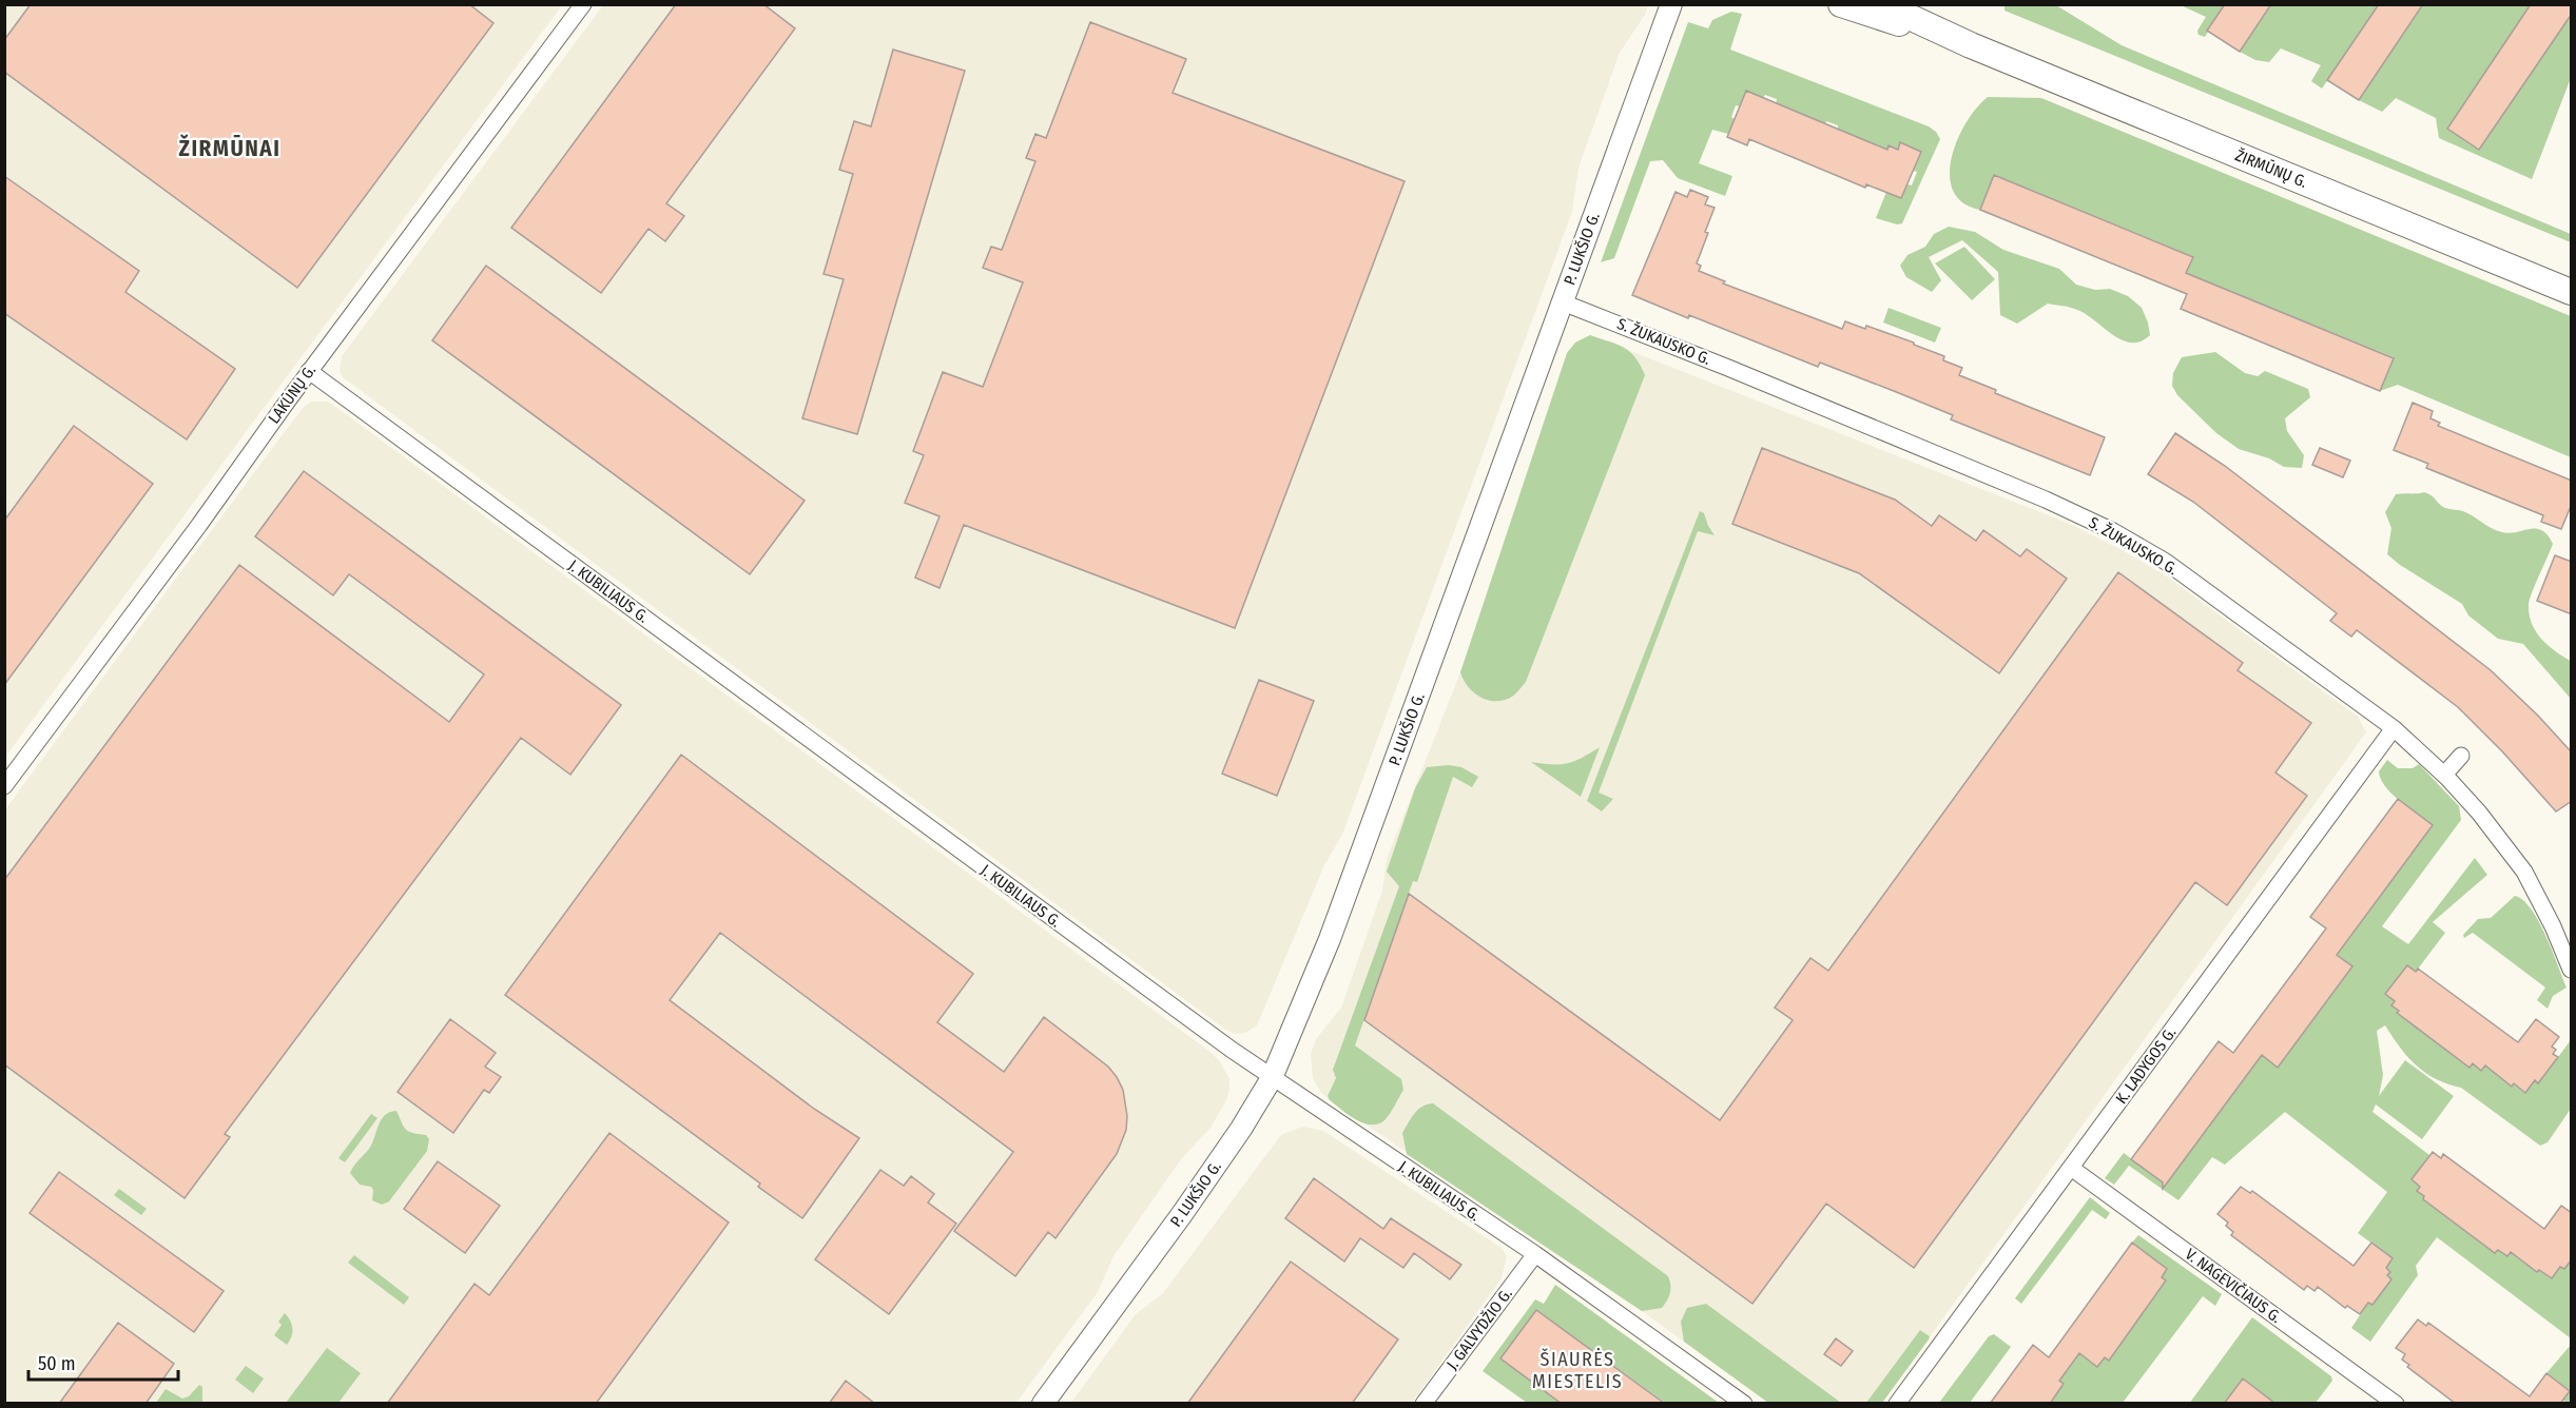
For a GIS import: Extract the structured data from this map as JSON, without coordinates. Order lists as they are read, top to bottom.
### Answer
{
  "streets": {
    "main road": ["ŽIRMŪNŲ G."],
    "street": [
      "P. LUKŠIO G.",
      "S. ŽUKAUSKO G.",
      "LAKŪNŲ G.",
      "J. KUBILIAUS G.",
      "K. LADYGOS G.",
      "V. NAGEVIČIAUS G.",
      "J. GALVYDŽIO G."
    ]
  },
  "crossings": [
    ["P. LUKŠIO G.", "S. ŽUKAUSKO G."],
    ["P. LUKŠIO G.", "J. KUBILIAUS G."],
    ["S. ŽUKAUSKO G.", "K. LADYGOS G."],
    ["LAKŪNŲ G.", "J. KUBILIAUS G."],
    ["J. KUBILIAUS G.", "J. GALVYDŽIO G."],
    ["K. LADYGOS G.", "V. NAGEVIČIAUS G."]
  ],
  "districts": ["ŽIRMŪNAI", "ŠIAURĖS MIESTELIS"],
  "scale_bar": "50 m"
}
